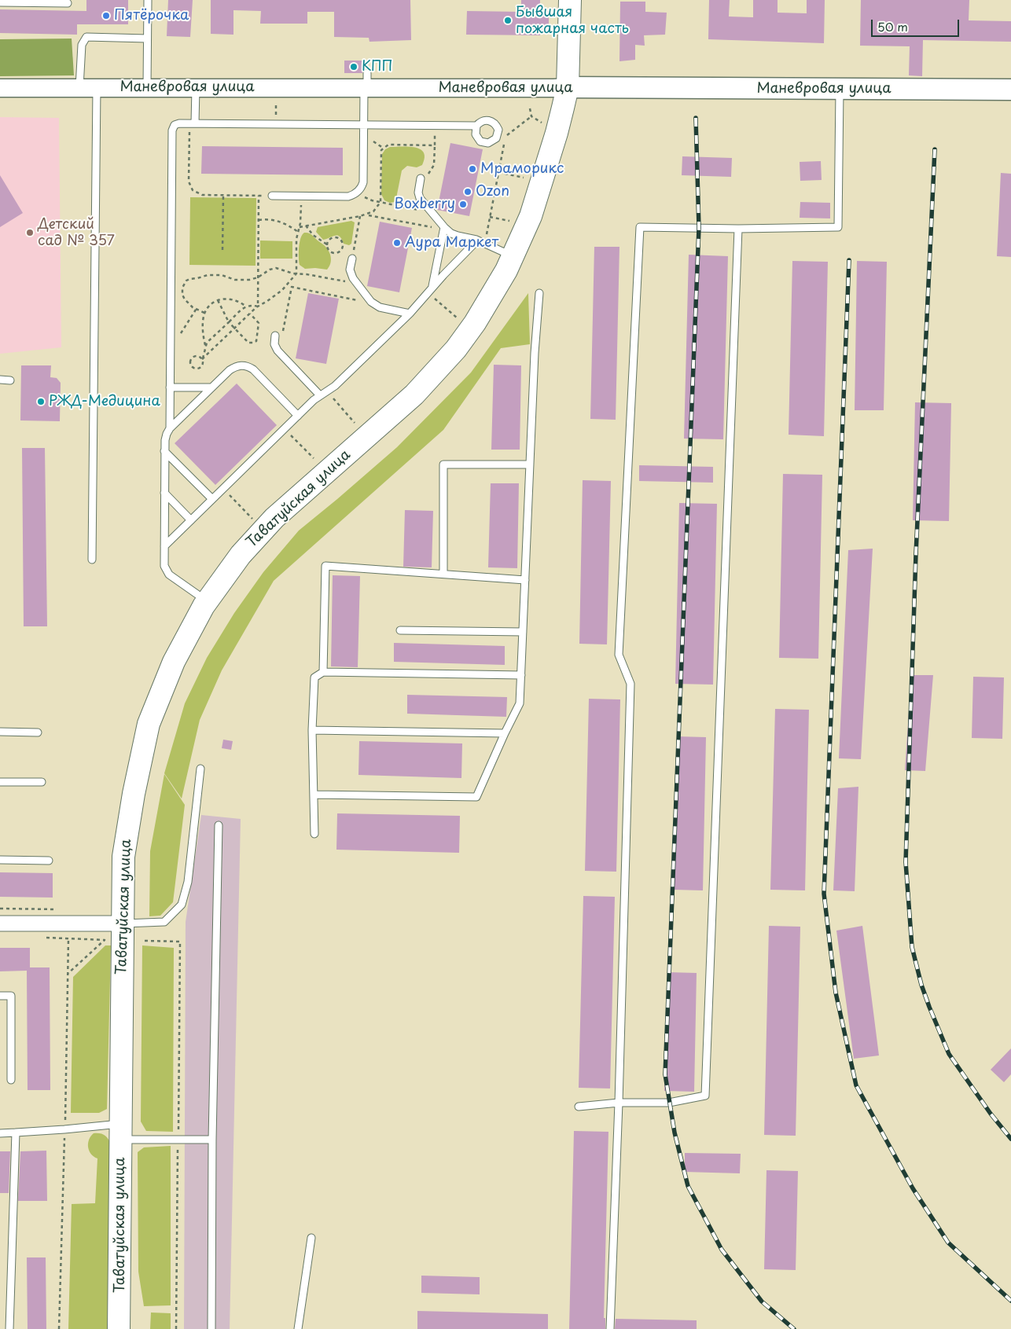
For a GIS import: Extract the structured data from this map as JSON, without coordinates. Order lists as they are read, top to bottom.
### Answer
{
  "streets": {
    "main road": ["Маневровая улица", "Таватуйская улица"]
  },
  "crossings": [
    ["Маневровая улица", "Таватуйская улица"]
  ],
  "places": [
    "Пятёрочка",
    "Бывшая пожарная часть",
    "КПП",
    "Мраморикс",
    "Ozon",
    "Boxberry",
    "Детский сад № 357",
    "Аура Маркет",
    "РЖД-Медицина"
  ],
  "scale_bar": "50 m"
}
